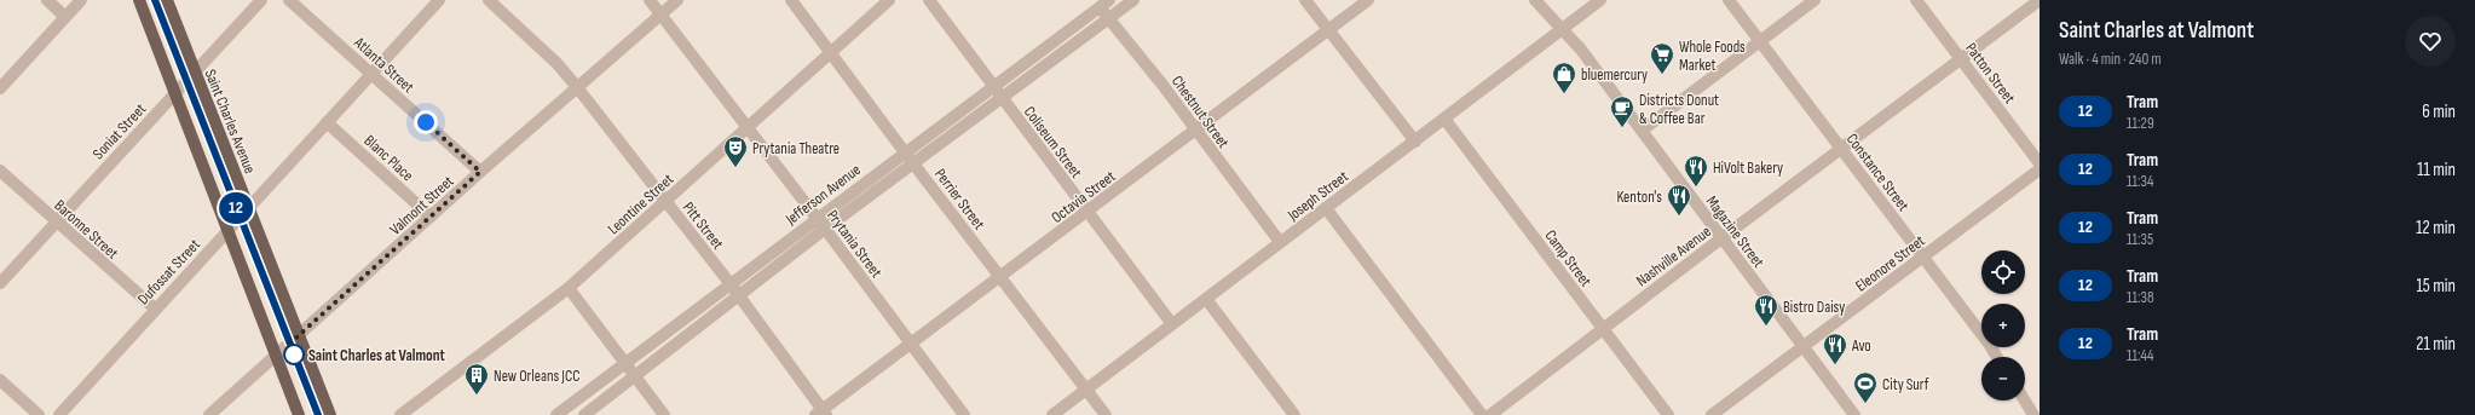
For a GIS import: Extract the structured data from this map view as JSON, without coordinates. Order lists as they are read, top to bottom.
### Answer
{
  "streets": {
    "main road": ["Saint Charles Avenue"],
    "street": [
      "Atlanta Street",
      "Patton Street",
      "Chestnut Street",
      "Soniat Street",
      "Coliseum Street",
      "Blanc Place",
      "Constance Street",
      "Jefferson Avenue",
      "Joseph Street",
      "Octavia Street",
      "Perrier Street",
      "Leontine Street",
      "Valmont Street",
      "Pitt Street",
      "Baronne Street",
      "Magazine Street",
      "Prytania Street",
      "Nashville Avenue",
      "Camp Street",
      "Eleonore Street",
      "Dufossat Street"
    ]
  },
  "crossings": [
    ["Atlanta Street", "Valmont Street"],
    ["Atlanta Street", "Dufossat Street"],
    ["Patton Street", "Nashville Avenue"],
    ["Chestnut Street", "Jefferson Avenue"],
    ["Chestnut Street", "Joseph Street"],
    ["Chestnut Street", "Octavia Street"],
    ["Saint Charles Avenue", "Soniat Street"],
    ["Saint Charles Avenue", "Valmont Street"],
    ["Saint Charles Avenue", "Dufossat Street"],
    ["Soniat Street", "Baronne Street"],
    ["Coliseum Street", "Jefferson Avenue"],
    ["Coliseum Street", "Joseph Street"],
    ["Coliseum Street", "Octavia Street"],
    ["Blanc Place", "Valmont Street"],
    ["Blanc Place", "Dufossat Street"],
    ["Constance Street", "Nashville Avenue"],
    ["Constance Street", "Eleonore Street"],
    ["Jefferson Avenue", "Perrier Street"],
    ["Jefferson Avenue", "Pitt Street"],
    ["Jefferson Avenue", "Prytania Street"],
    ["Joseph Street", "Perrier Street"],
    ["Joseph Street", "Magazine Street"],
    ["Joseph Street", "Camp Street"],
    ["Octavia Street", "Perrier Street"],
    ["Octavia Street", "Pitt Street"],
    ["Octavia Street", "Prytania Street"],
    ["Perrier Street", "Leontine Street"],
    ["Leontine Street", "Pitt Street"],
    ["Leontine Street", "Prytania Street"],
    ["Valmont Street", "Pitt Street"],
    ["Valmont Street", "Prytania Street"],
    ["Baronne Street", "Dufossat Street"],
    ["Magazine Street", "Nashville Avenue"],
    ["Magazine Street", "Eleonore Street"],
    ["Nashville Avenue", "Camp Street"]
  ],
  "places": {
    "supermarket": ["Whole Foods Market"],
    "shop": ["bluemercury"],
    "cafe": ["Districts Donut & Coffee Bar"],
    "theatre": ["Prytania Theatre"],
    "restaurant": [
      "HiVolt Bakery",
      "Kenton's",
      "Bistro Daisy",
      "Avo"
    ],
    "other": ["Saint Charles at Valmont"],
    "building": ["New Orleans JCC"],
    "sports": ["City Surf"]
  },
  "lines": ["tram line 12"],
  "page": {
    "on_map": "12",
    "heading": ["Saint Charles at Valmont", "Walk · 4 min · 240 m"],
    "list": [
      {
        "mark": "12",
        "name": "Tram",
        "note": "11:29",
        "value": "6 min"
      },
      {
        "mark": "12",
        "name": "Tram",
        "note": "11:34",
        "value": "11 min"
      },
      {
        "mark": "12",
        "name": "Tram",
        "note": "11:35",
        "value": "12 min"
      },
      {
        "mark": "12",
        "name": "Tram",
        "note": "11:38",
        "value": "15 min"
      },
      {
        "mark": "12",
        "name": "Tram",
        "note": "11:44",
        "value": "21 min"
      }
    ],
    "map_buttons": ["+", "−"]
  }
}
